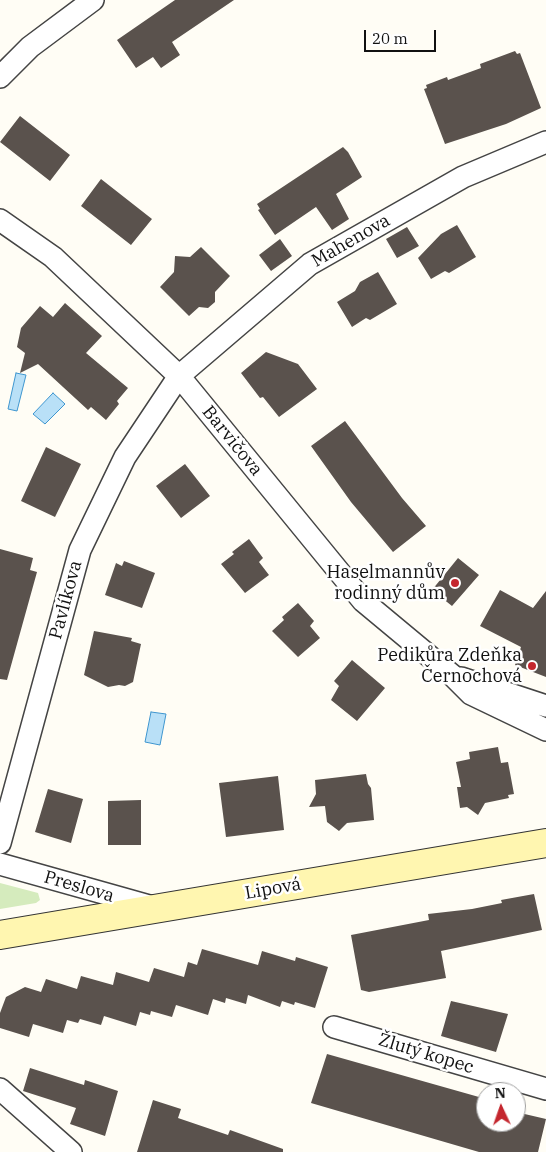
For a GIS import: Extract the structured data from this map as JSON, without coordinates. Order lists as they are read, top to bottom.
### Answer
{
  "streets": {
    "street": [
      "Mahenova",
      "Barvičova",
      "Pavlíkova",
      "Preslova",
      "Lipová",
      "Žlutý kopec"
    ]
  },
  "crossings": [
    ["Mahenova", "Barvičova"],
    ["Mahenova", "Pavlíkova"],
    ["Barvičova", "Pavlíkova"],
    ["Preslova", "Lipová"]
  ],
  "places": ["Haselmannův rodinný dům", "Pedikůra Zdeňka Černochová"],
  "scale_bar": "20 m",
  "north": "top"
}
